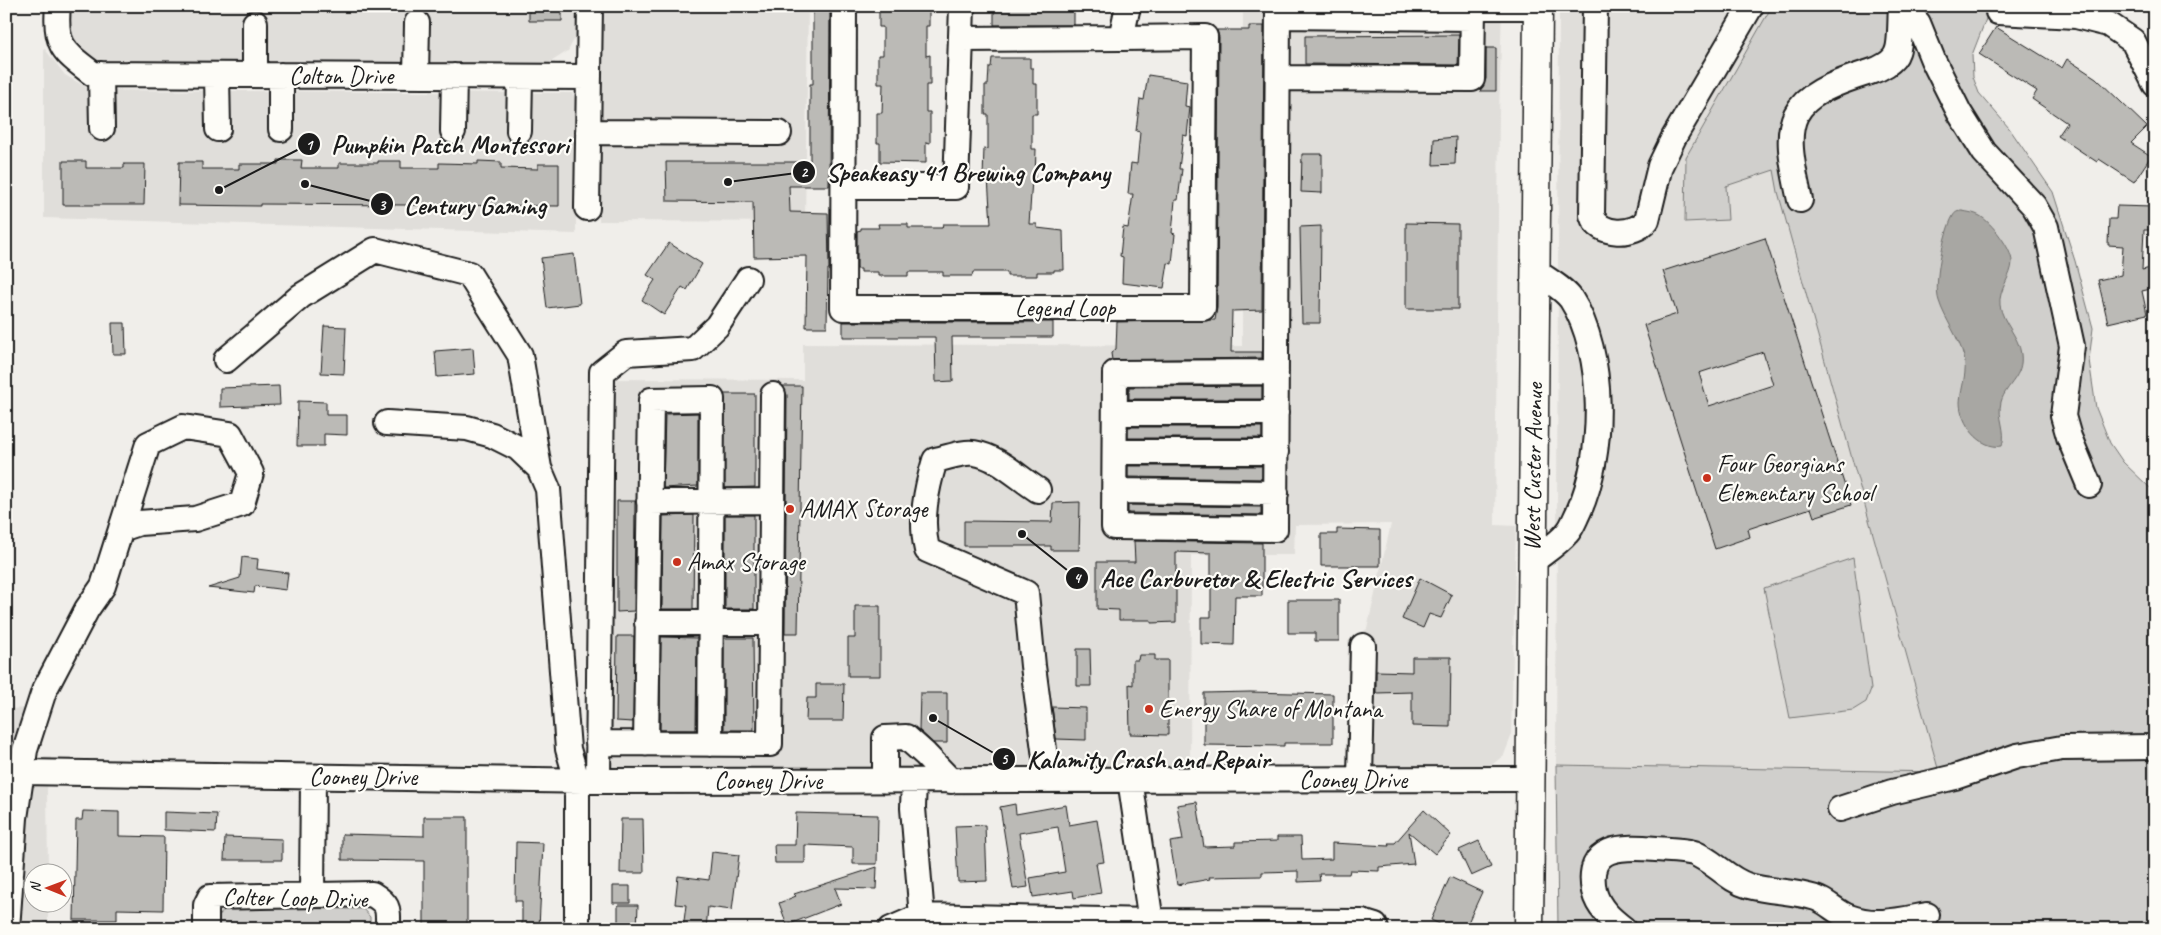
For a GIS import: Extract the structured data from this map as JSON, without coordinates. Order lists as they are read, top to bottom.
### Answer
{
  "streets": {
    "main road": ["West Custer Avenue"],
    "street": [
      "Colton Drive",
      "Legend Loop",
      "Cooney Drive",
      "Colter Loop Drive"
    ]
  },
  "crossings": [
    ["West Custer Avenue", "Cooney Drive"]
  ],
  "places": [
    "Speakeasy 41 Brewing Company",
    "Century Gaming",
    "Pumpkin Patch Montessori",
    "Four Georgians Elementary School",
    "AMAX Storage",
    "Ace Carburetor & Electric Services",
    "Amax Storage",
    "Energy Share of Montana",
    "Kalamity Crash and Repair"
  ],
  "north": "left"
}
